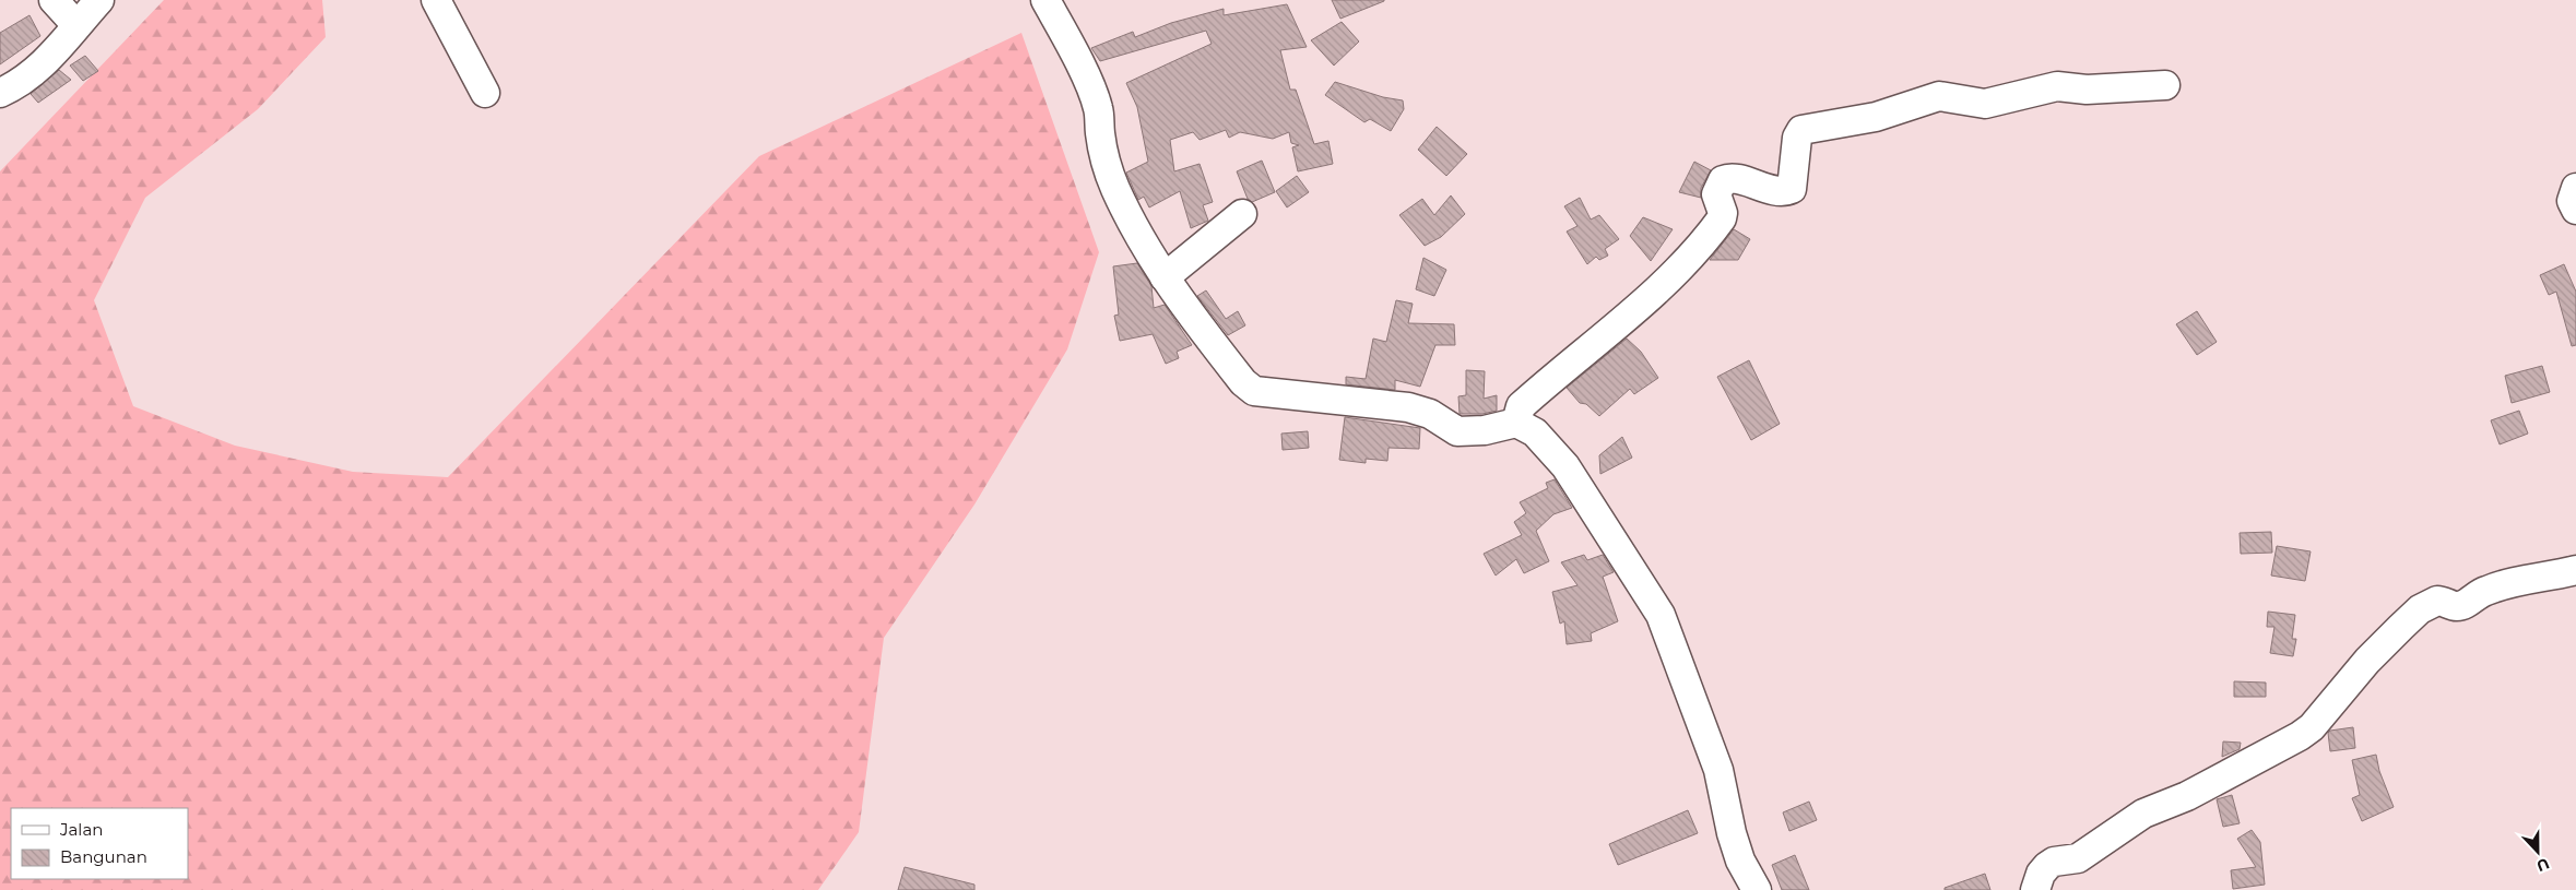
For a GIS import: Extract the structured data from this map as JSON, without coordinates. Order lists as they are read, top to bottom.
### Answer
{
  "legend": ["Jalan", "Bangunan"],
  "north": "bottom"
}
